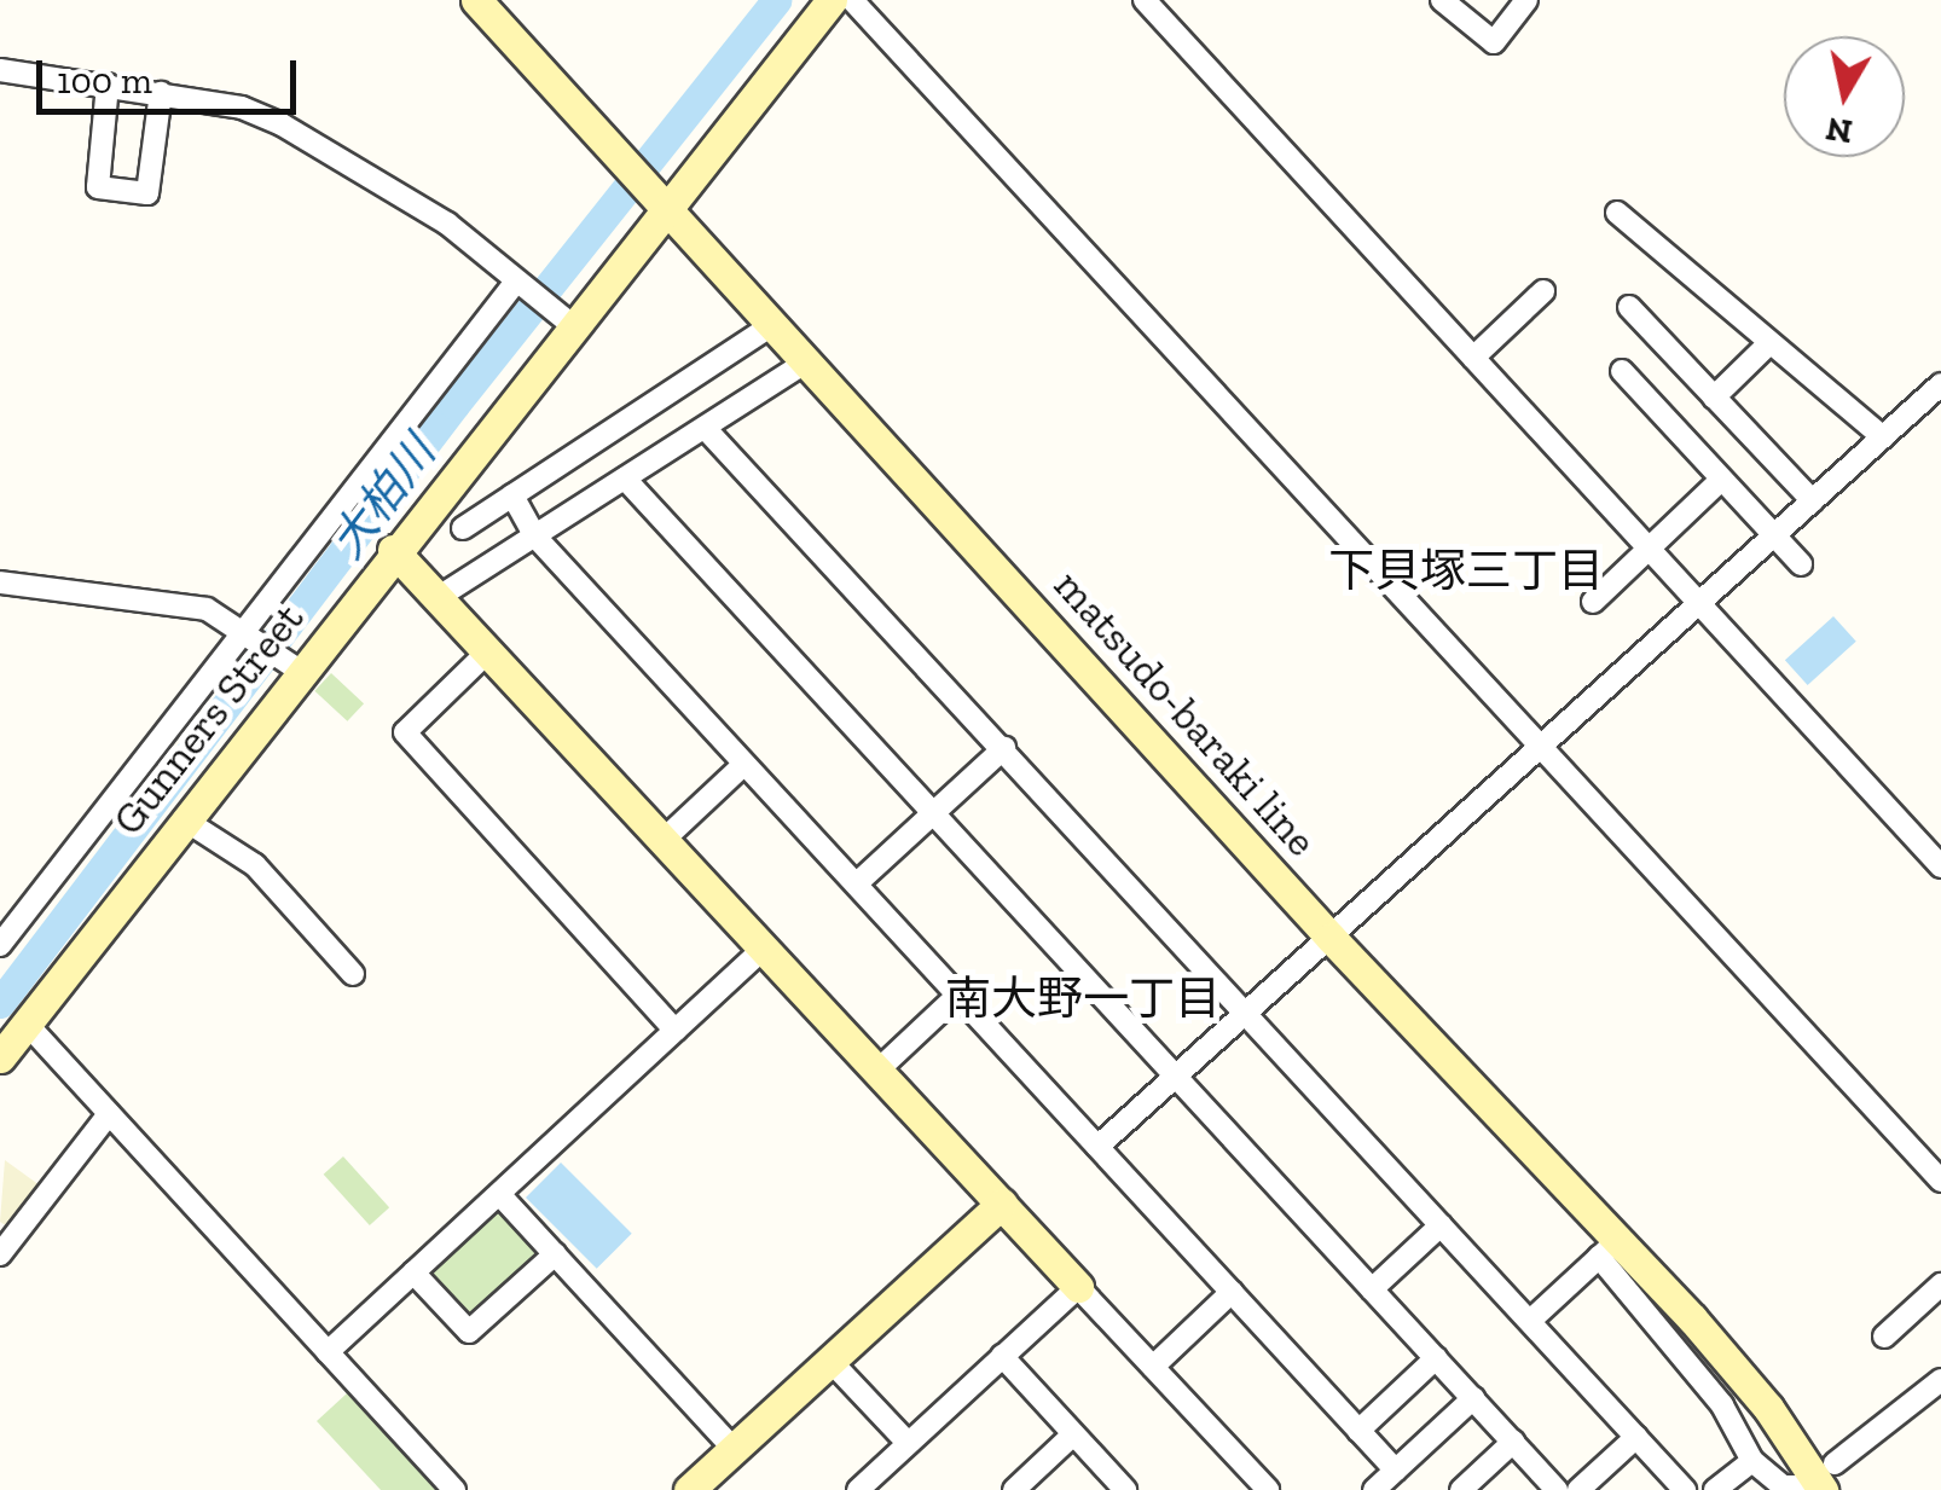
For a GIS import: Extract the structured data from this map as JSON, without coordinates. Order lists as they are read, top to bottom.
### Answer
{
  "streets": {
    "street": ["matsudo-baraki line", "Gunners Street"]
  },
  "crossings": [
    ["matsudo-baraki line", "Gunners Street"]
  ],
  "districts": ["下貝塚三丁目", "南大野一丁目"],
  "water": ["大柏川"],
  "scale_bar": "100 m",
  "north": "bottom"
}
